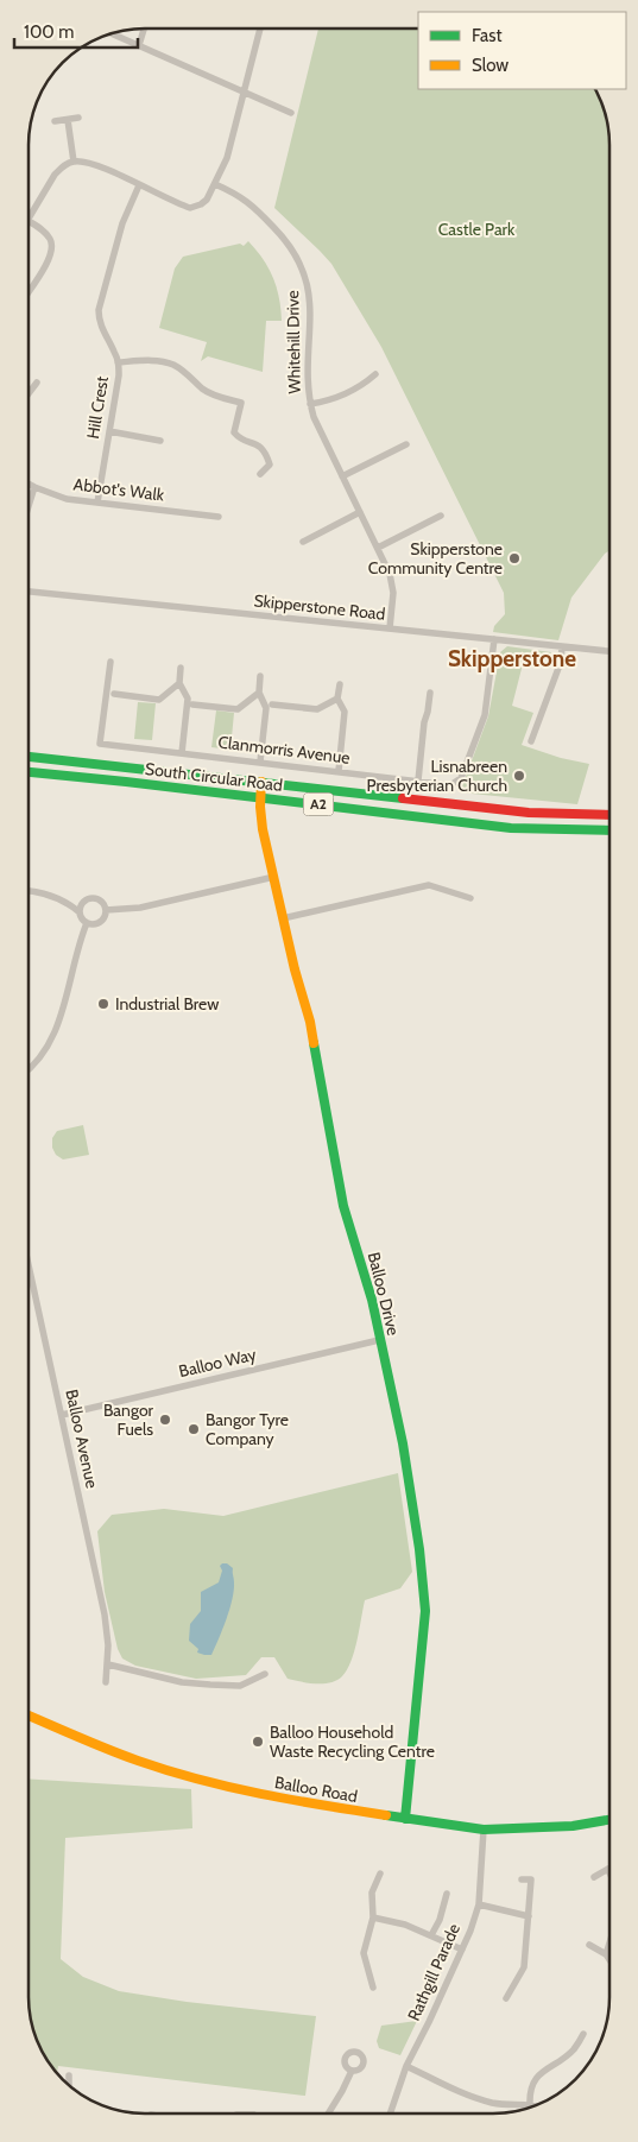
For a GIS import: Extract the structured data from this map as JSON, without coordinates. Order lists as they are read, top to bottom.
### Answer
{
  "streets": {
    "main road": [
      "South Circular Road",
      "A2",
      "Balloo Drive",
      "Balloo Road"
    ],
    "street": [
      "Whitehill Drive",
      "Hill Crest",
      "Abbot's Walk",
      "Skipperstone Road",
      "Clanmorris Avenue",
      "Balloo Way",
      "Balloo Avenue",
      "Rathgill Parade"
    ]
  },
  "crossings": [
    ["Whitehill Drive", "Skipperstone Road"],
    ["Hill Crest", "Abbot's Walk"],
    ["Skipperstone Road", "Clanmorris Avenue"],
    ["South Circular Road", "Balloo Drive"],
    ["Balloo Drive", "Balloo Way"],
    ["Balloo Drive", "Balloo Road"],
    ["Balloo Way", "Balloo Avenue"],
    ["Balloo Road", "Rathgill Parade"]
  ],
  "districts": ["Skipperstone"],
  "parks": ["Castle Park"],
  "places": [
    "Skipperstone Community Centre",
    "Lisnabreen Presbyterian Church",
    "Industrial Brew",
    "Bangor Fuels",
    "Bangor Tyre Company",
    "Balloo Household Waste Recycling Centre"
  ],
  "legend": ["Fast", "Slow"],
  "scale_bar": "100 m"
}
